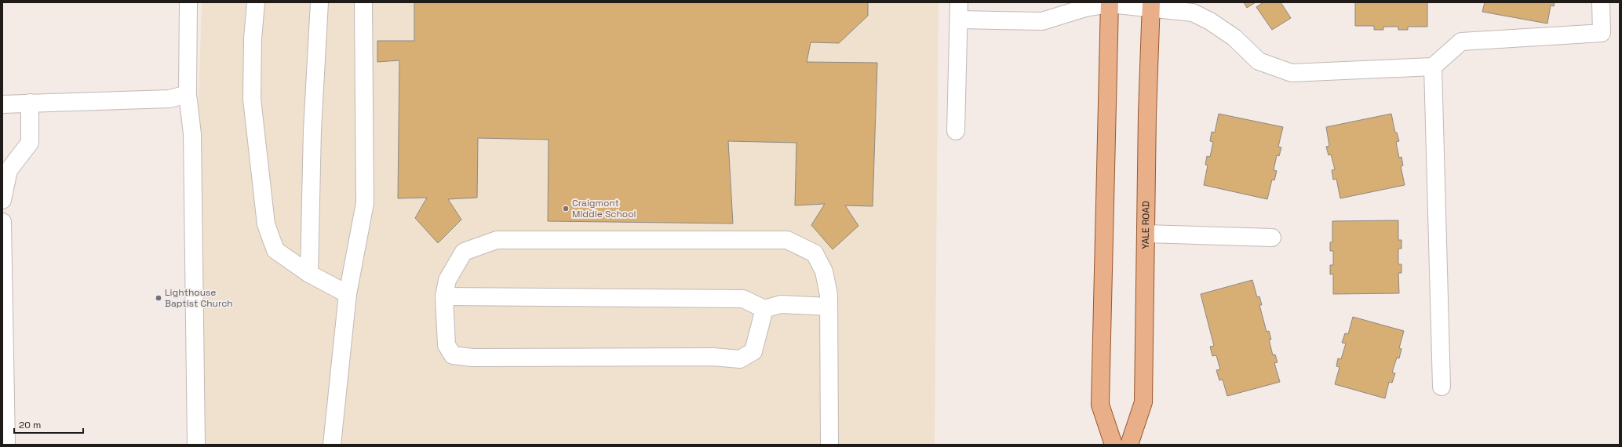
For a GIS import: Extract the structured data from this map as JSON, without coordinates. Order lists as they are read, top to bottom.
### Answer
{
  "streets": {
    "main road": ["YALE ROAD"]
  },
  "places": ["Craigmont Middle School", "Lighthouse Baptist Church"],
  "scale_bar": "20 m"
}
